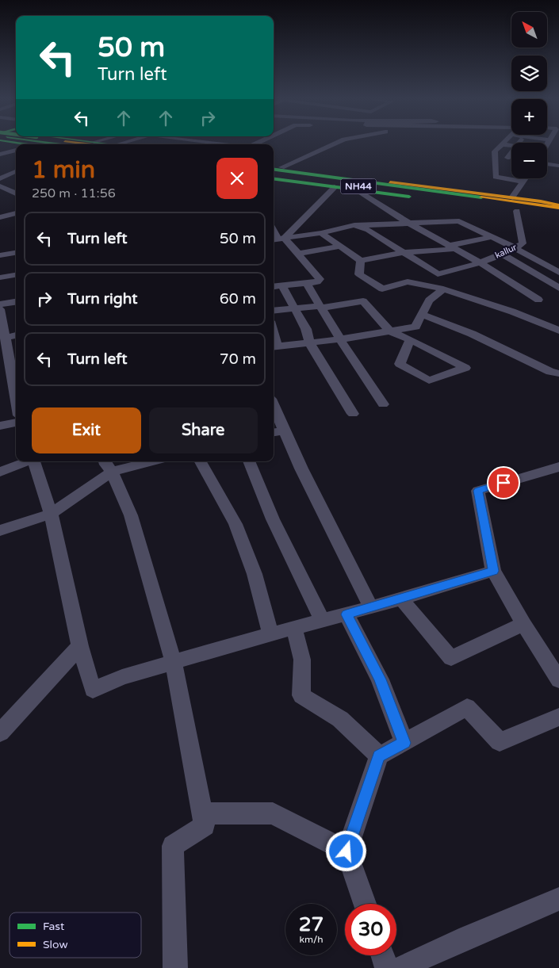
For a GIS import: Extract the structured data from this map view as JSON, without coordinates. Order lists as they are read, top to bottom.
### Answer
{
  "streets": {
    "main road": ["NH44"],
    "street": ["kallur"]
  },
  "legend": ["Fast", "Slow"],
  "north": "top left",
  "page": {
    "map_buttons": ["+", "−"],
    "turn": ["50 m", "Turn left"],
    "heading": ["1 min", "250 m · 11:56"],
    "list": [
      {
        "name": "Turn left",
        "value": "50 m"
      },
      {
        "name": "Turn right",
        "value": "60 m"
      },
      {
        "name": "Turn left",
        "value": "70 m"
      }
    ],
    "buttons": ["Exit", "Share"],
    "speed": "27 km/h",
    "limit": "30"
  }
}
